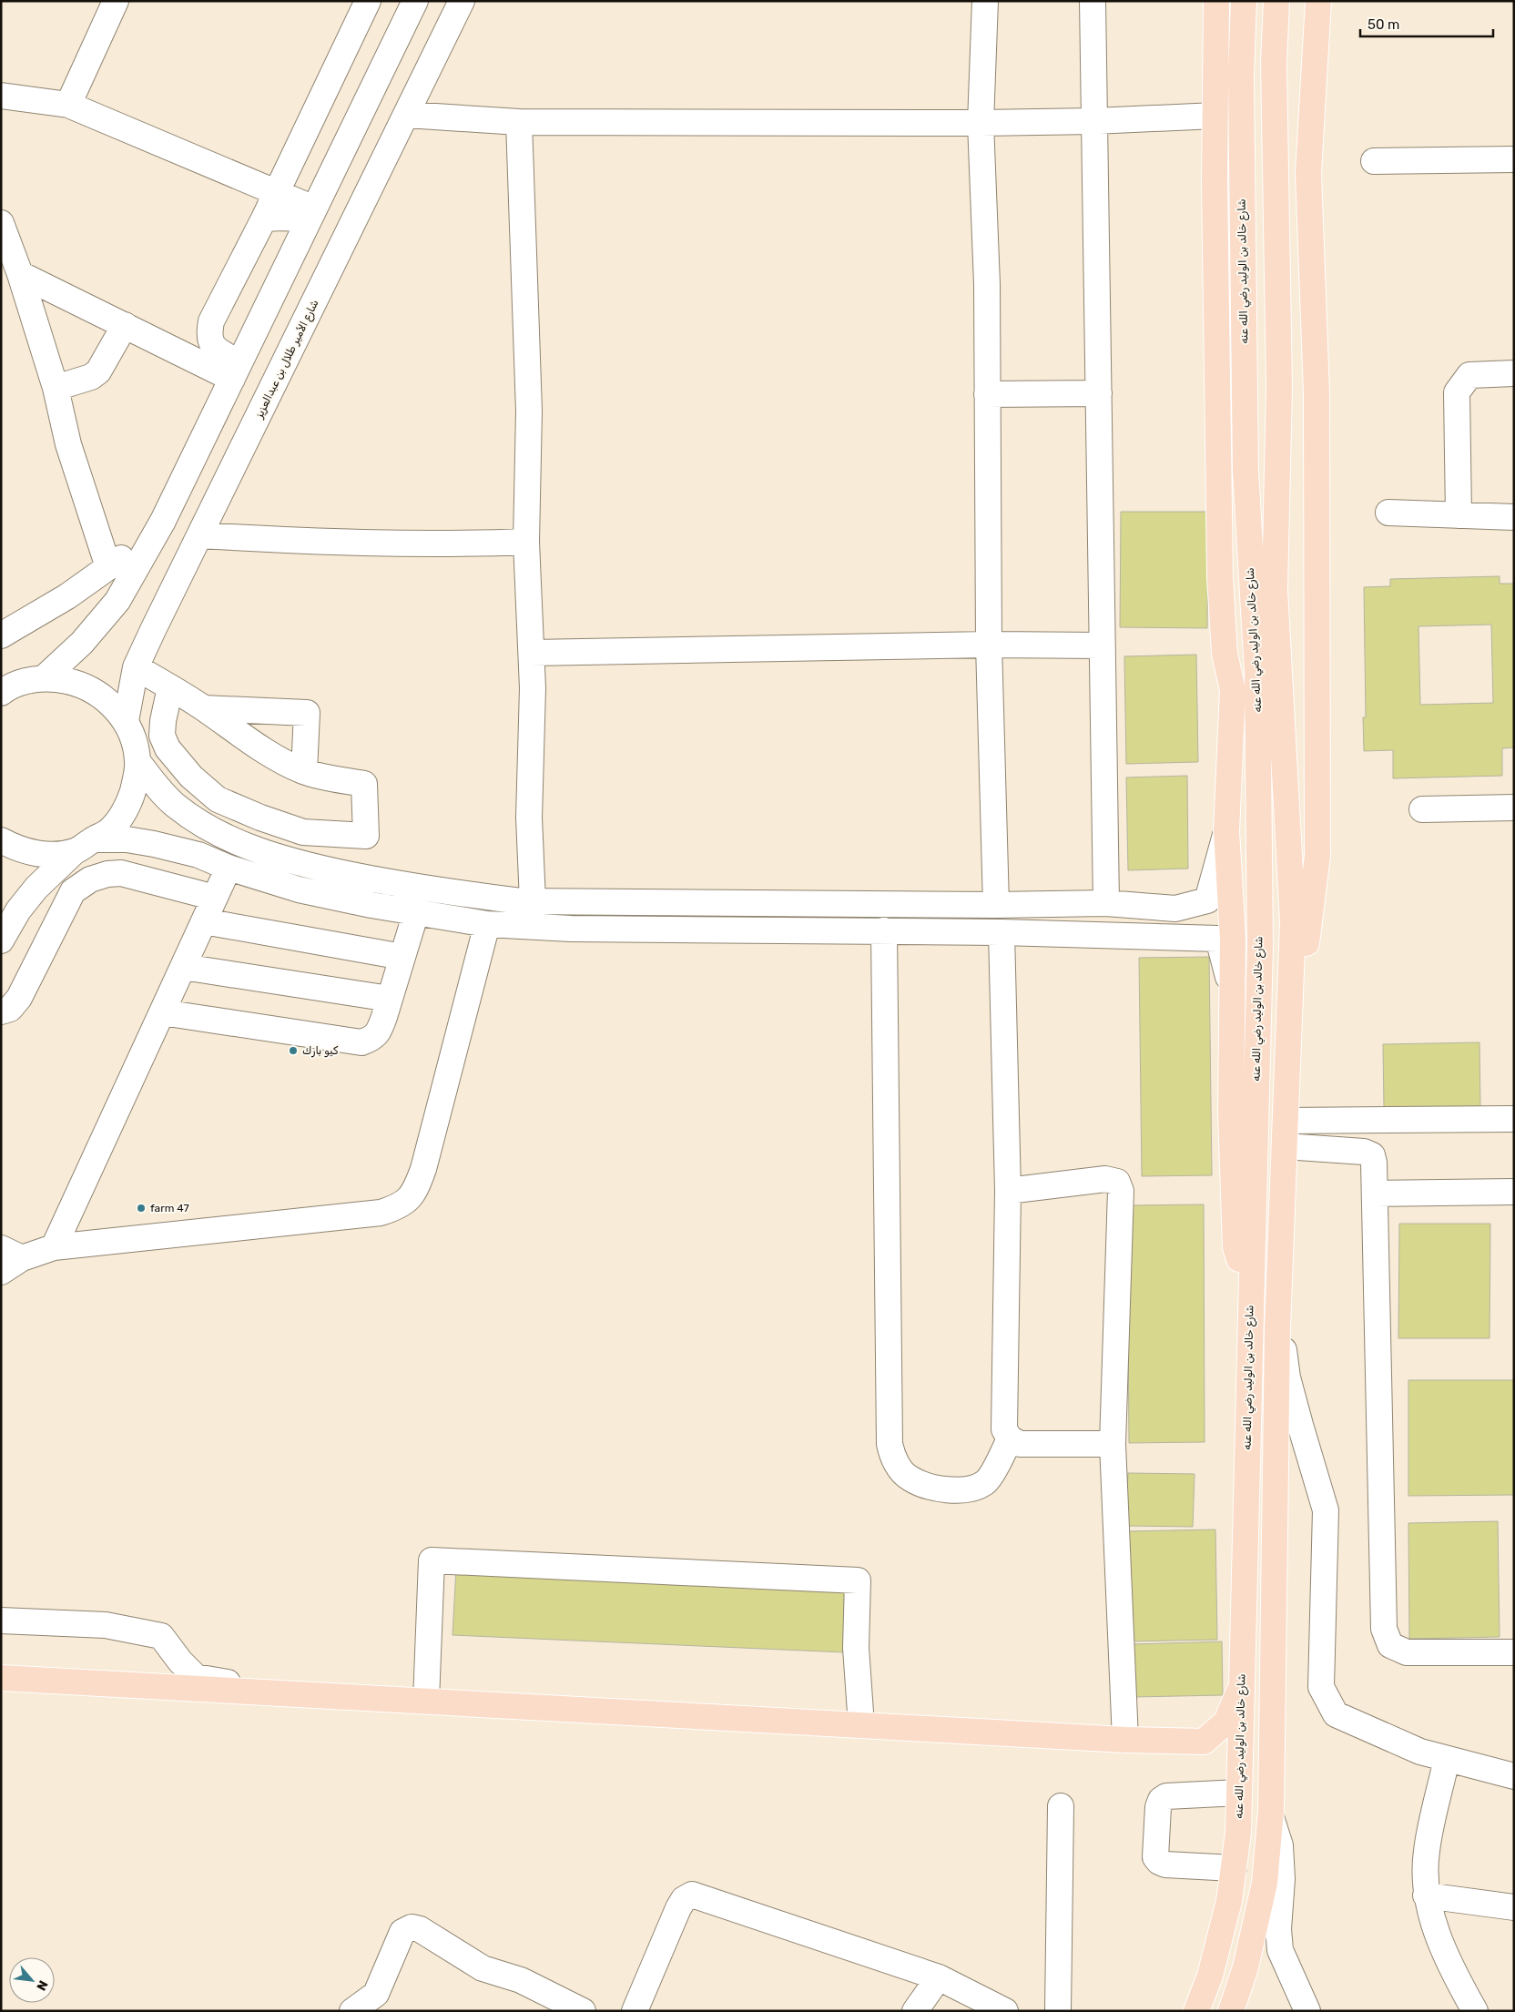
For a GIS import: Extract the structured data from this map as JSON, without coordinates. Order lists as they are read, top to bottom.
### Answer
{
  "streets": {
    "main road": ["شارع خالد بن الوليد رضي الله عنه"],
    "street": ["شارع الأمير طلال بن عبدالعزيز"]
  },
  "places": ["كيو بارك", "farm 47"],
  "scale_bar": "50 m",
  "north": "bottom right"
}
